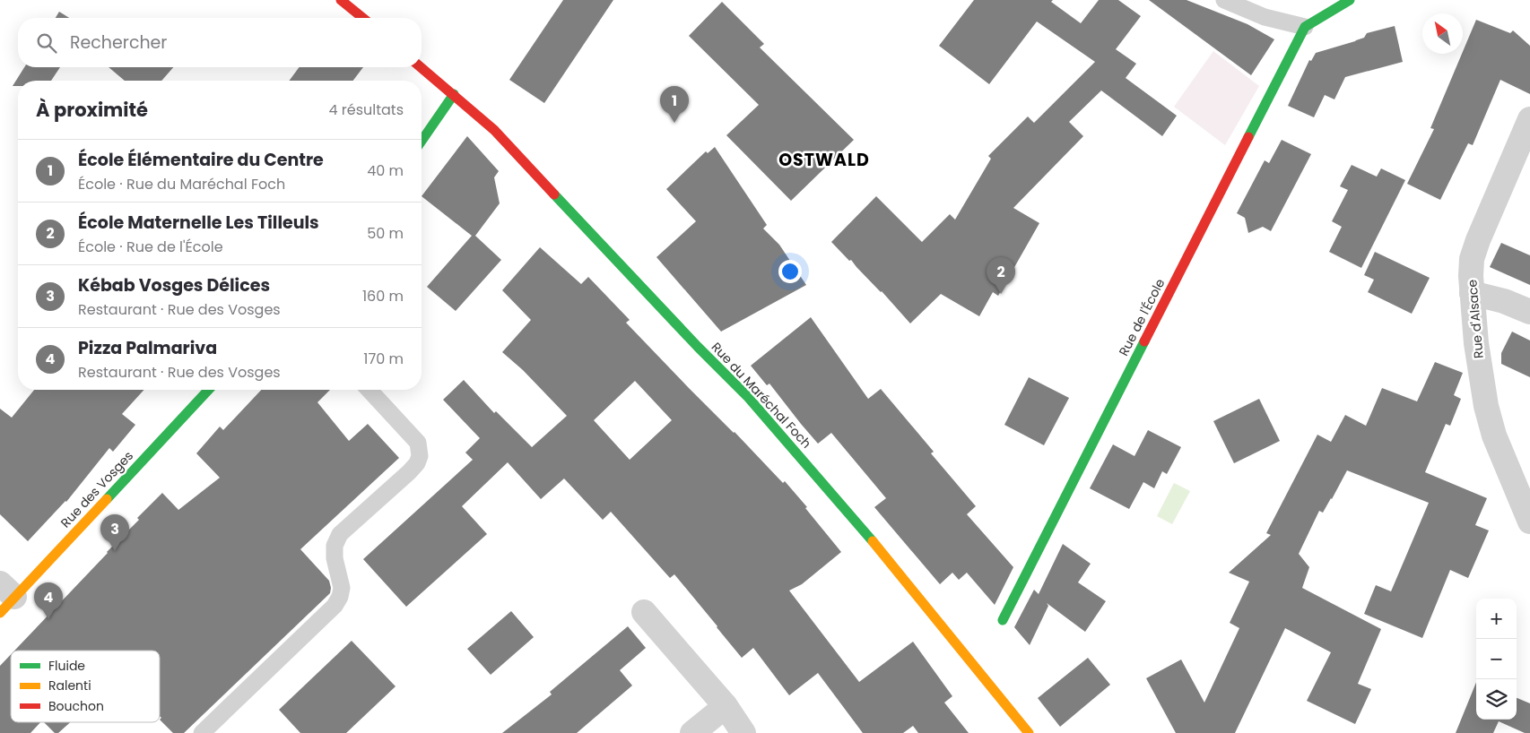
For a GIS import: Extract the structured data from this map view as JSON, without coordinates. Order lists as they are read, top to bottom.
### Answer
{
  "streets": {
    "street": [
      "Rue de l'École",
      "Rue d'Alsace",
      "Rue du Maréchal Foch",
      "Rue des Vosges"
    ]
  },
  "districts": ["OSTWALD"],
  "legend": ["Fluide", "Ralenti", "Bouchon"],
  "north": "top left",
  "page": {
    "search": "Rechercher",
    "heading": ["À proximité", "4 résultats"],
    "pins": [
      "1",
      "2",
      "3",
      "4"
    ],
    "list": [
      {
        "mark": "1",
        "name": "École Élémentaire du Centre",
        "note": "École · Rue du Maréchal Foch",
        "value": "40 m"
      },
      {
        "mark": "2",
        "name": "École Maternelle Les Tilleuls",
        "note": "École · Rue de l'École",
        "value": "50 m"
      },
      {
        "mark": "3",
        "name": "Kébab Vosges Délices",
        "note": "Restaurant · Rue des Vosges",
        "value": "160 m"
      },
      {
        "mark": "4",
        "name": "Pizza Palmariva",
        "note": "Restaurant · Rue des Vosges",
        "value": "170 m"
      }
    ],
    "map_buttons": ["+", "−"]
  }
}
